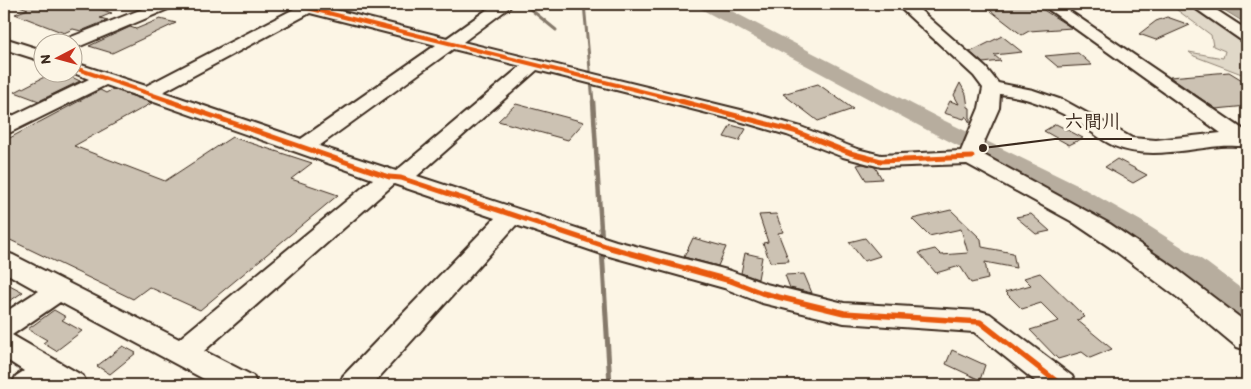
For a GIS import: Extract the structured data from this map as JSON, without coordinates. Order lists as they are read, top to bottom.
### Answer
{
  "places": ["六間川"],
  "north": "left"
}
